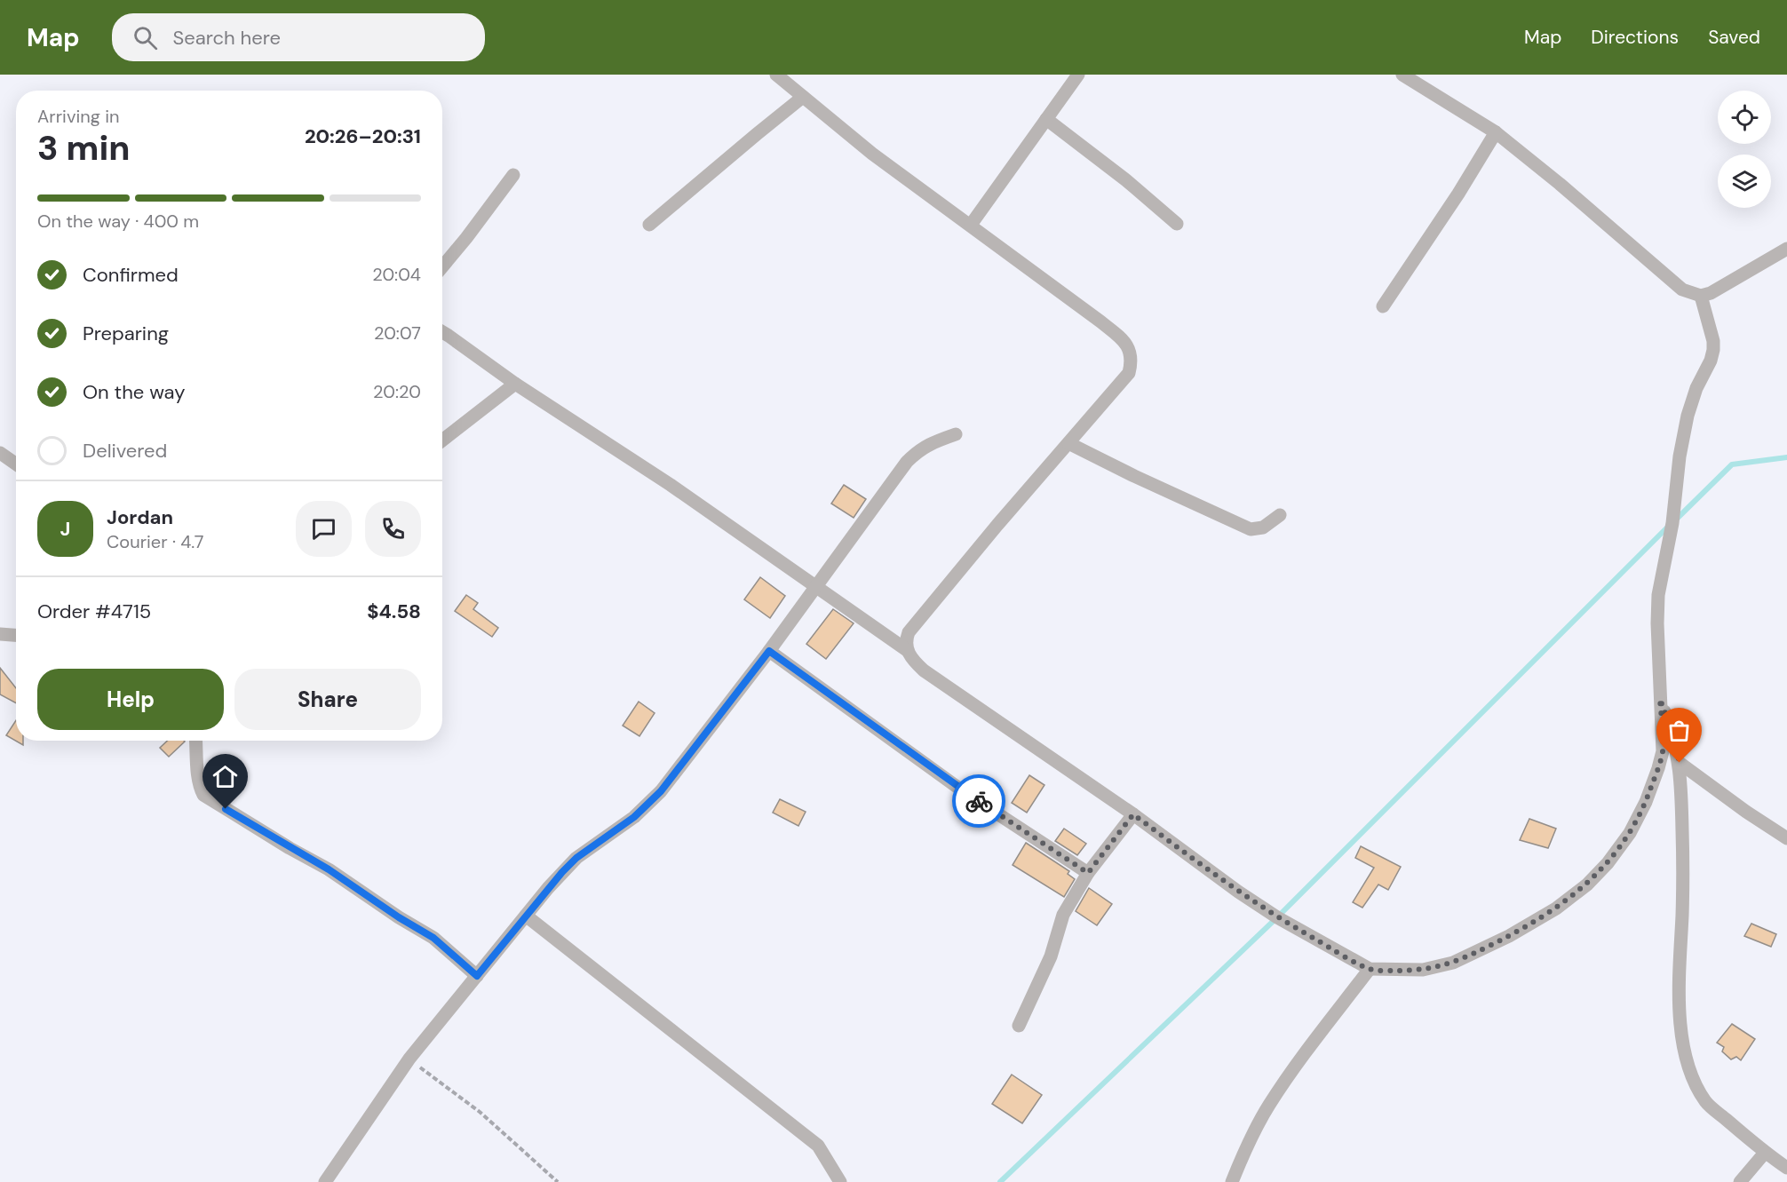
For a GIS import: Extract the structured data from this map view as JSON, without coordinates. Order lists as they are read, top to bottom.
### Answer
{
  "page": {
    "header": "Map",
    "search": "Search here",
    "nav": ["Map", "Directions", "Saved"],
    "heading": ["3 min", "Arriving in", "20:26–20:31"],
    "panel": [
      "Jordan",
      "Courier · 4.7",
      "Order #4715",
      "$4.58"
    ],
    "bar": "On the way · 400 m",
    "list": [
      ["Confirmed", "20:04"],
      ["Preparing", "20:07"],
      ["On the way", "20:20"],
      "Delivered"
    ],
    "round": "J",
    "buttons": ["Help", "Share"]
  }
}
